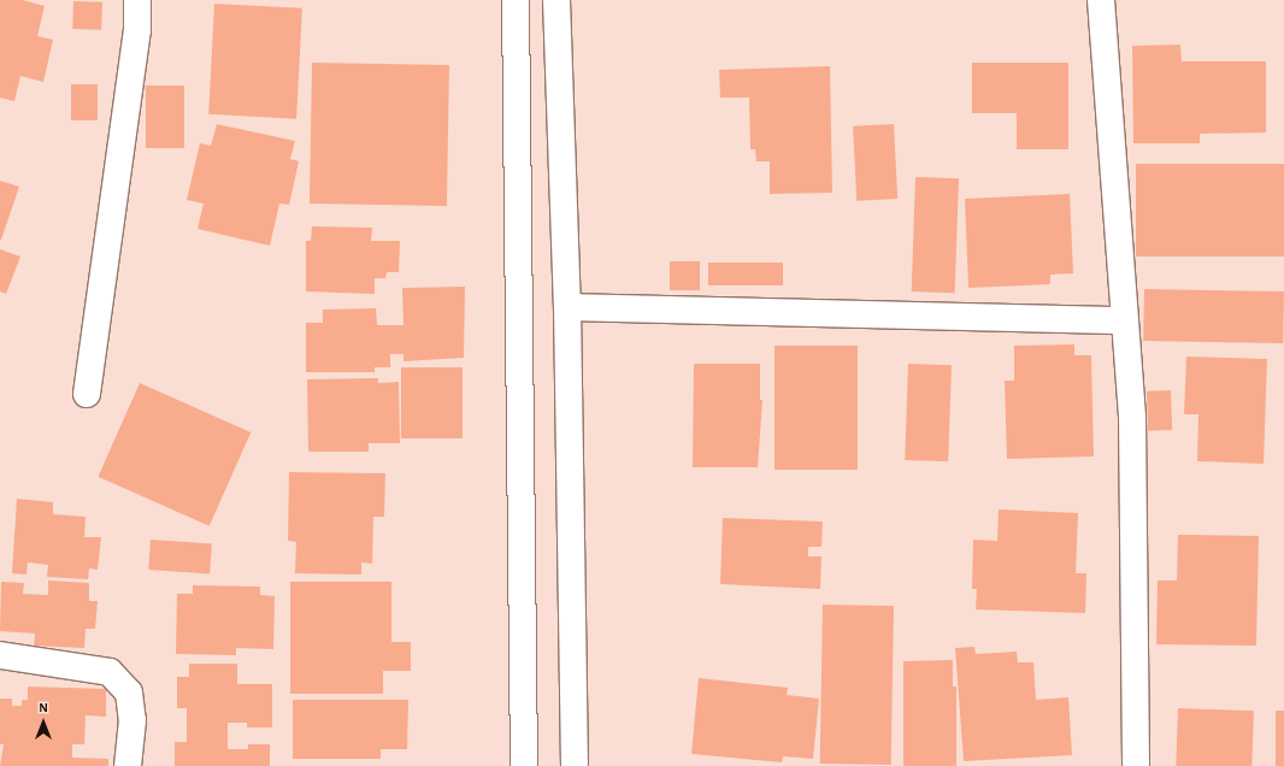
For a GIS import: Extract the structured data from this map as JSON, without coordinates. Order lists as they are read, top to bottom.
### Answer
{
  "north": "top"
}
